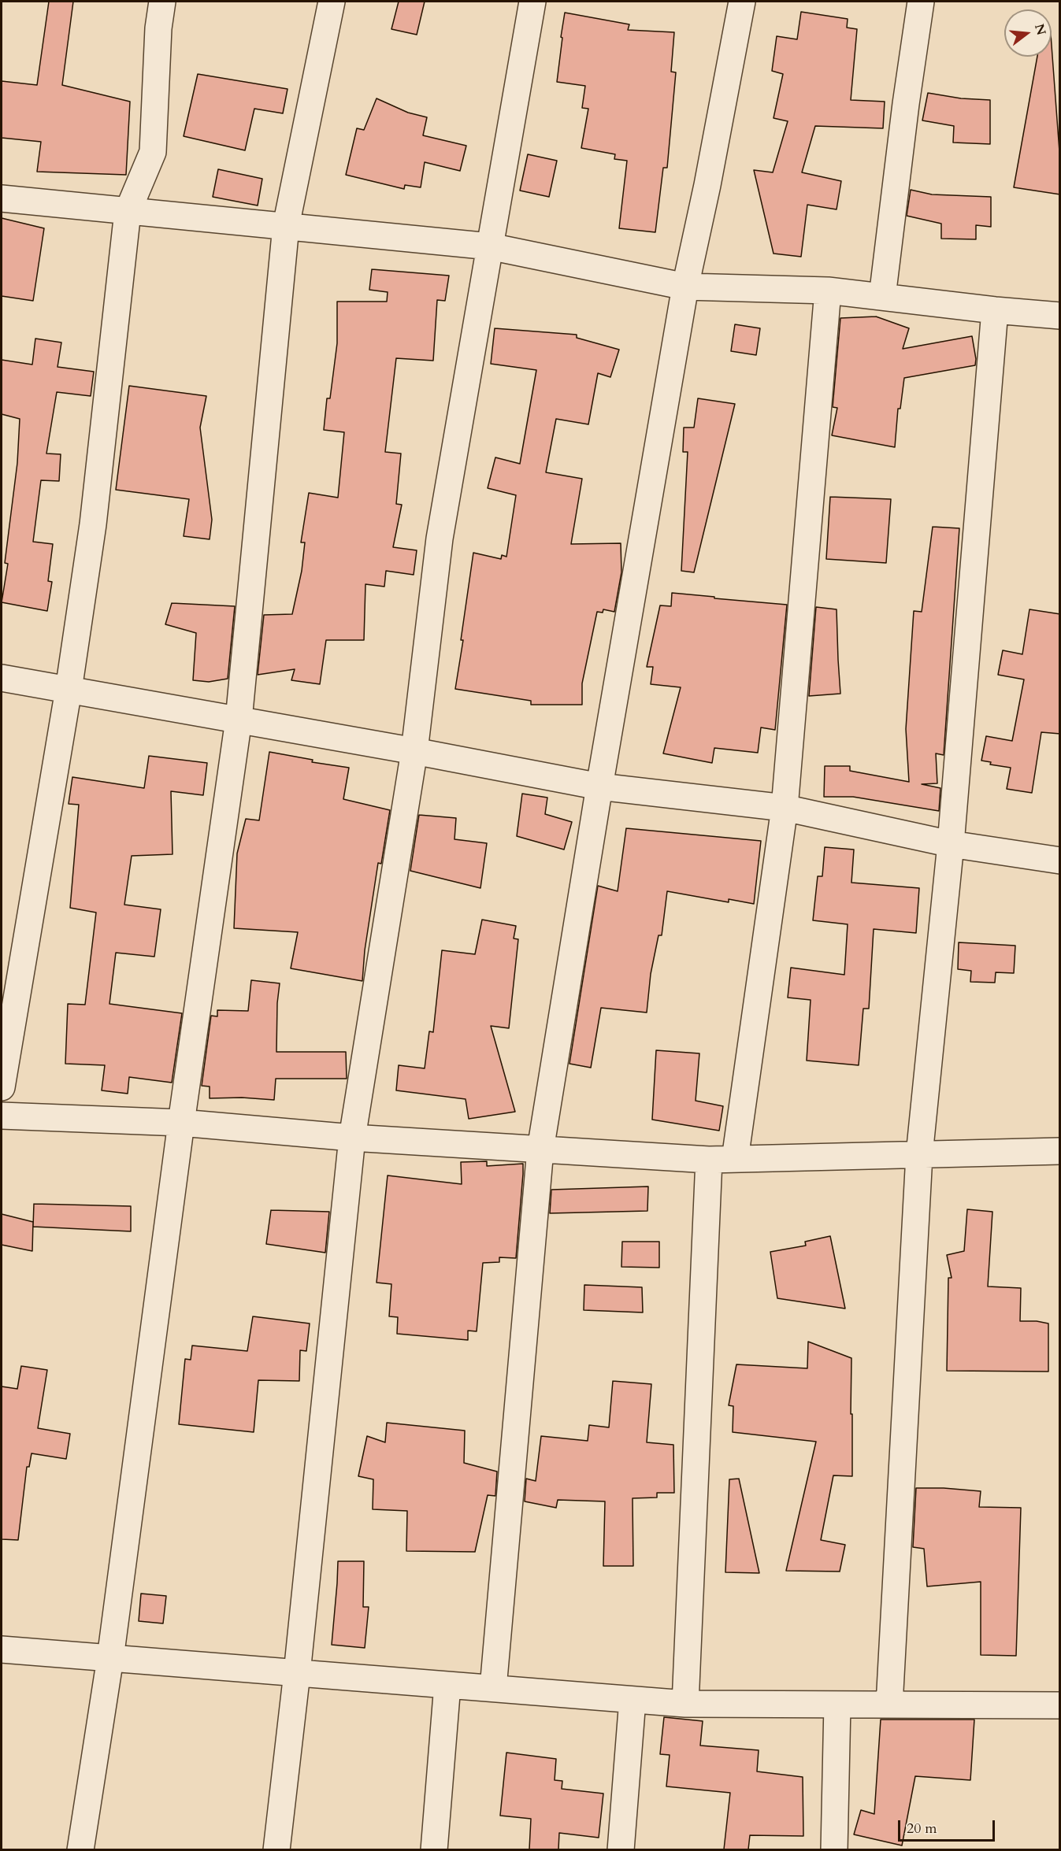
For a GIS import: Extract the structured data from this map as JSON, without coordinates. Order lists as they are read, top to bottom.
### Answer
{
  "scale_bar": "20 m",
  "north": "right"
}
